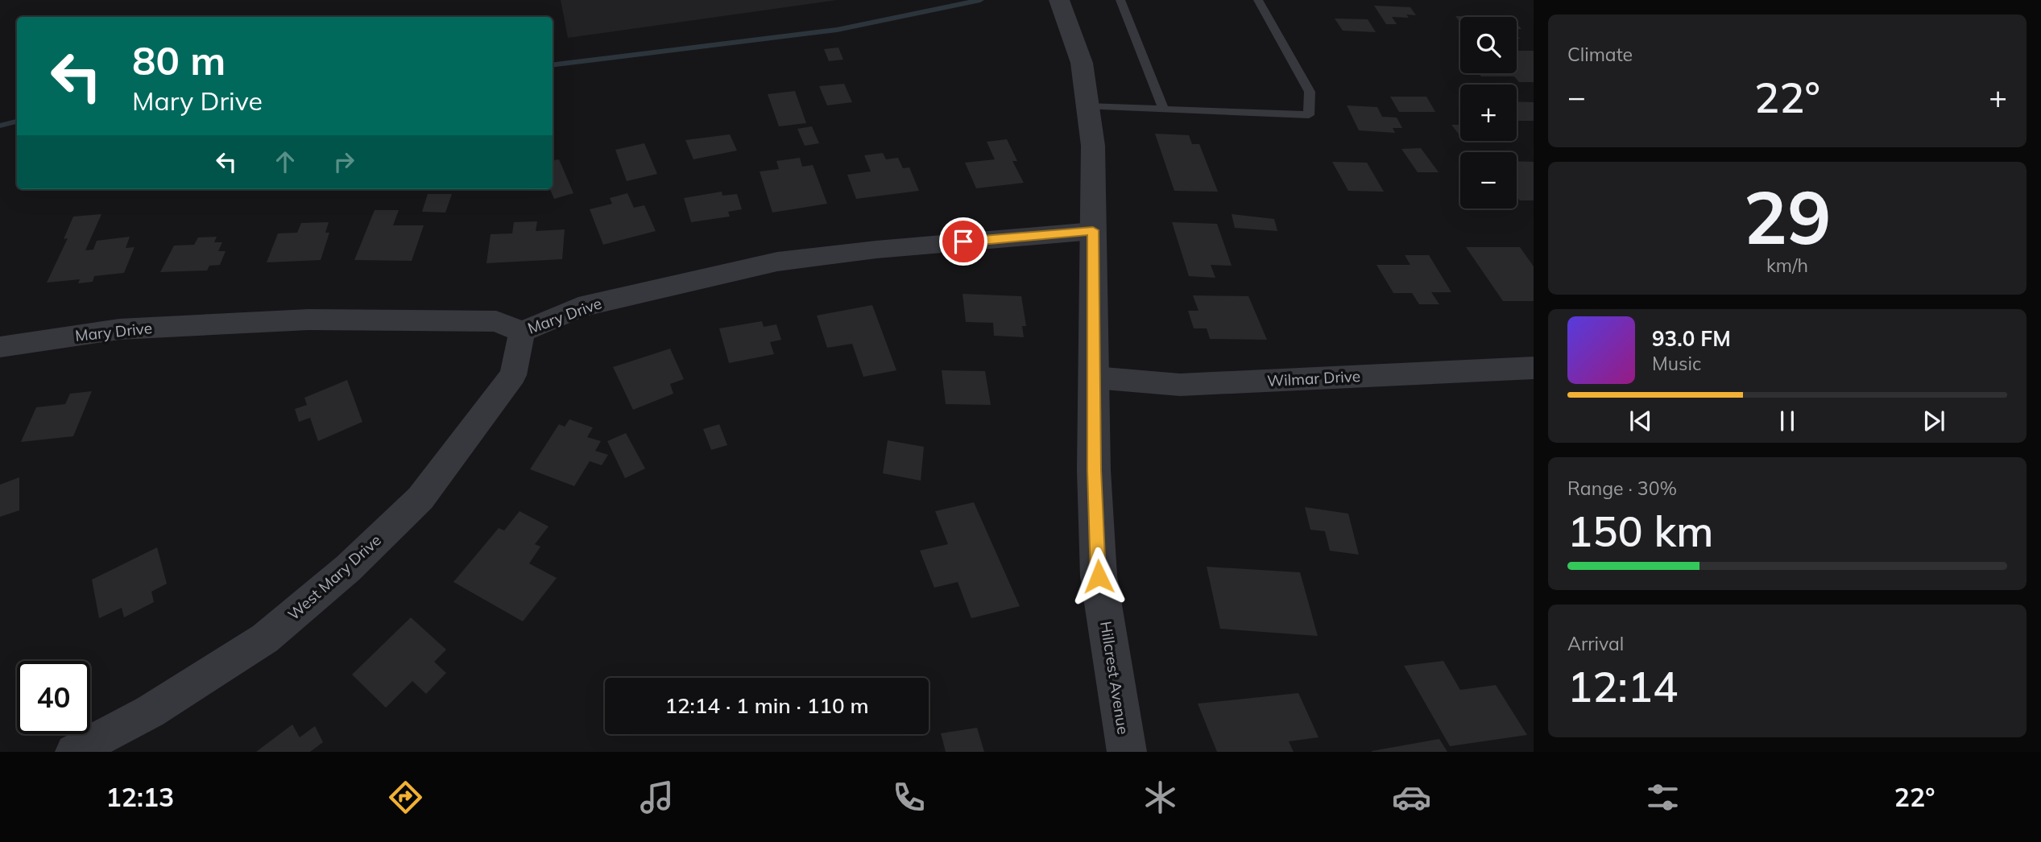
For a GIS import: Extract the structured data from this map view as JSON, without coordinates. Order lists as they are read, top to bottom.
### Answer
{
  "streets": {
    "street": [
      "Mary Drive",
      "Wilmar Drive",
      "West Mary Drive",
      "Hillcrest Avenue"
    ]
  },
  "crossings": [
    ["Mary Drive", "West Mary Drive"],
    ["Mary Drive", "Hillcrest Avenue"],
    ["Wilmar Drive", "Hillcrest Avenue"]
  ],
  "page": {
    "tile": [
      "Climate",
      ["29", "km/h"],
      ["Range · 30%", "150 km"],
      ["Arrival", "12:14"]
    ],
    "map_buttons": ["+", "−"],
    "turn": ["80 m", "Mary Drive"],
    "heat": ["−", "22°", "+"],
    "song": ["93.0 FM", "Music"],
    "limit": "40",
    "trip": "12:14 · 1 min · 110 m",
    "tabs": ["12:13", "22°"]
  }
}
